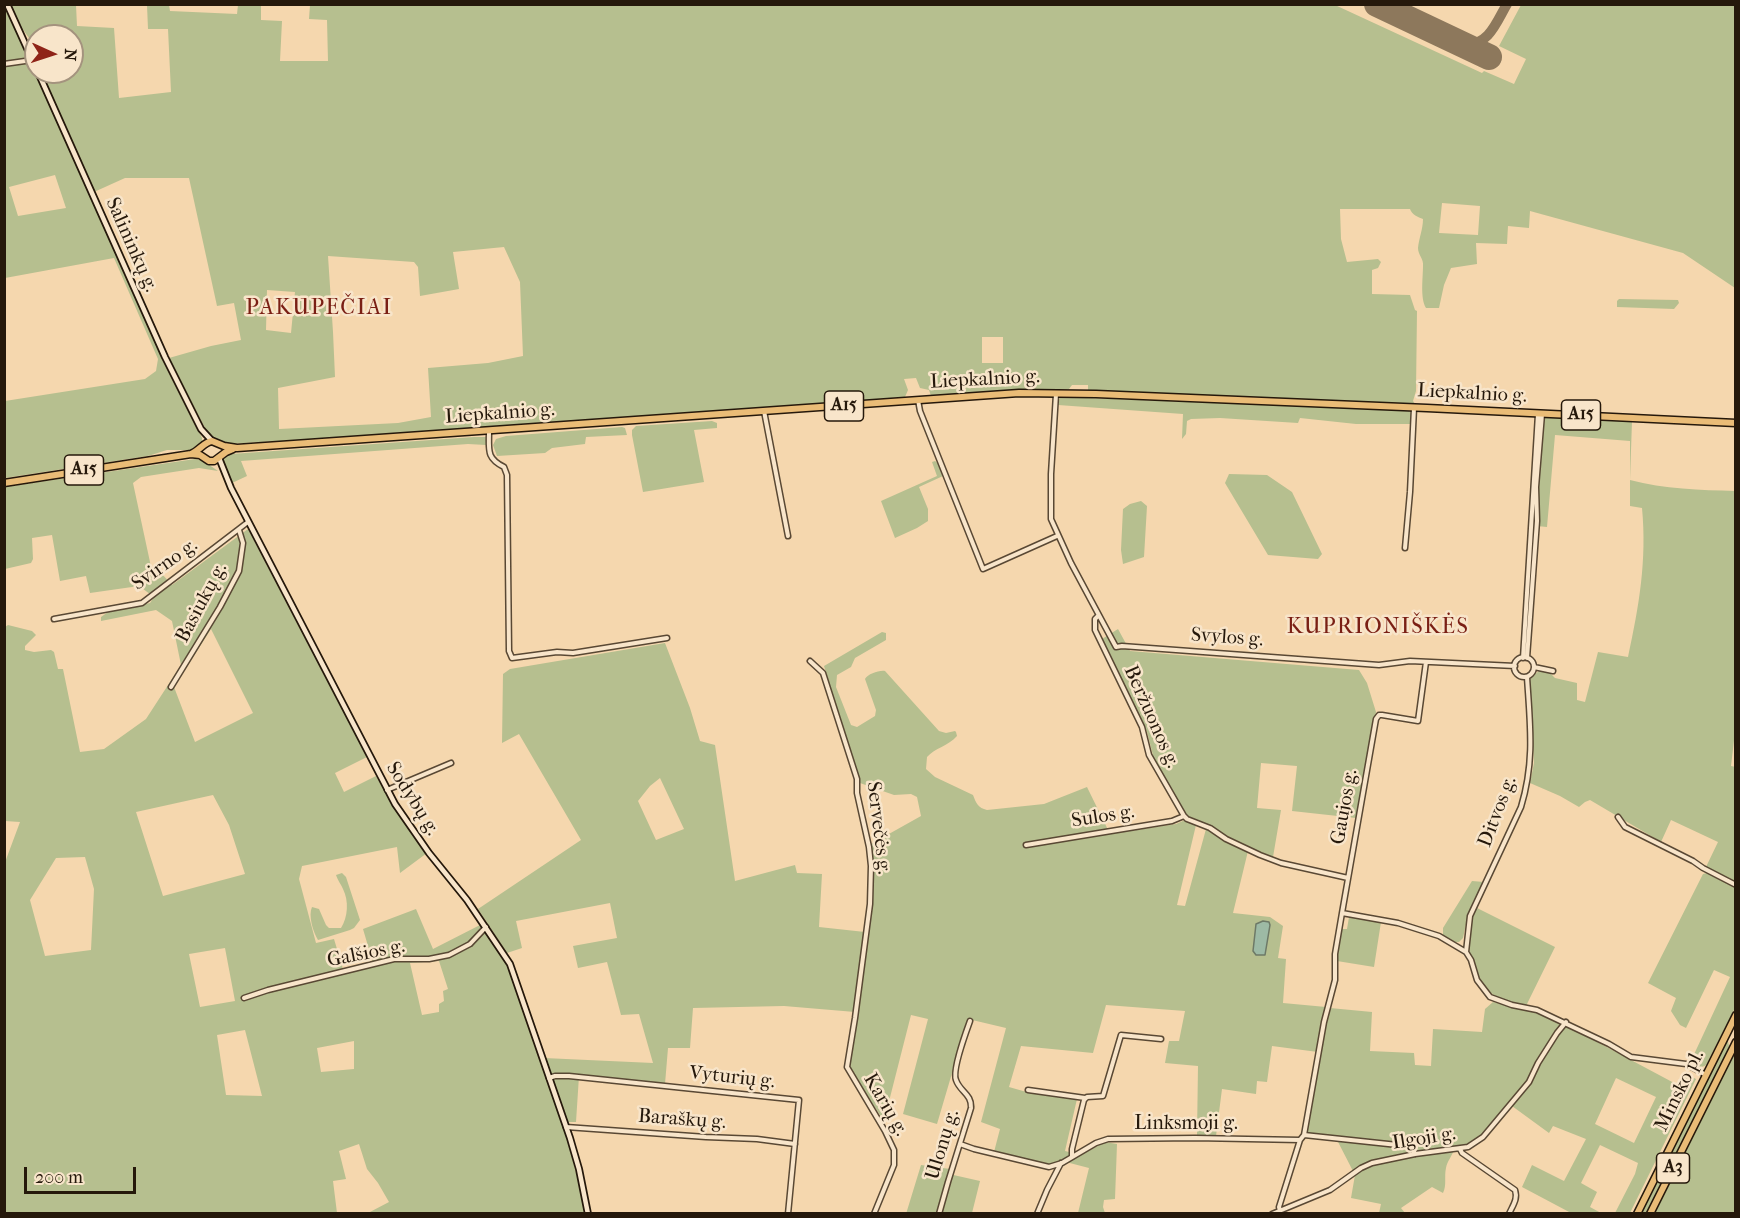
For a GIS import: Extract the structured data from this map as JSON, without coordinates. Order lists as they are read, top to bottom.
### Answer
{
  "streets": {
    "highway": [
      "Liepkalnio g.",
      "A15",
      "Minsko pl.",
      "A3"
    ],
    "main road": ["Salininkų g.", "Sodybų g."],
    "street": [
      "Svirno g.",
      "Basiukų g.",
      "Svylos g.",
      "Beržuonos g.",
      "Gaujos g.",
      "Ditvos g.",
      "Sulos g.",
      "Servečės g.",
      "Galšios g.",
      "Vyturių g.",
      "Karių g.",
      "Baraškų g.",
      "Linksmoji g.",
      "Ilgoji g.",
      "Ulonų g."
    ]
  },
  "crossings": [
    ["Salininkų g.", "Sodybų g."],
    ["Liepkalnio g.", "Beržuonos g."],
    ["Svirno g.", "Basiukų g."],
    ["Svirno g.", "Sodybų g."],
    ["Svylos g.", "Beržuonos g."],
    ["Svylos g.", "Gaujos g."],
    ["Svylos g.", "Ditvos g."],
    ["Beržuonos g.", "Sulos g."],
    ["Sodybų g.", "Galšios g."],
    ["Sodybų g.", "Vyturių g."],
    ["Sodybų g.", "Baraškų g."],
    ["Servečės g.", "Karių g."],
    ["Vyturių g.", "Baraškų g."]
  ],
  "districts": ["PAKUPEČIAI", "KUPRIONIŠKĖS"],
  "scale_bar": "200 m",
  "north": "right"
}
